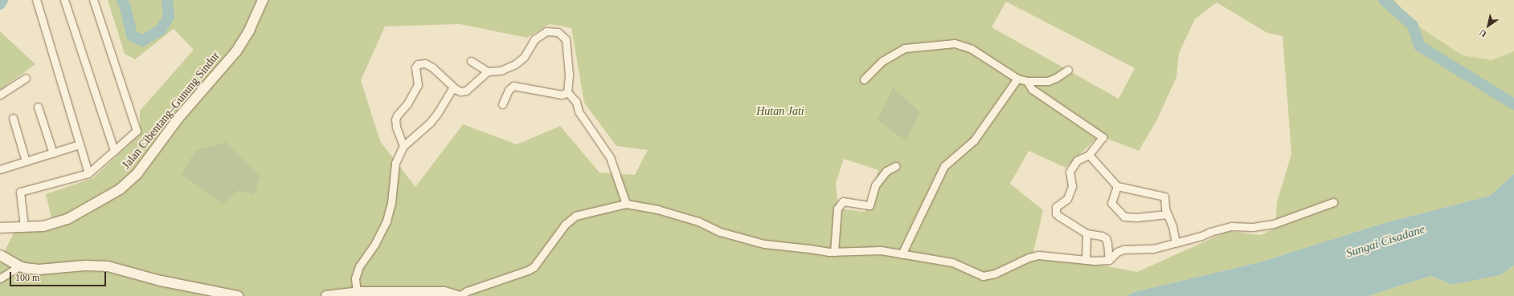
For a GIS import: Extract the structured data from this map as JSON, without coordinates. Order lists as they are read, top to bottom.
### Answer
{
  "streets": {
    "main road": ["Jalan Cibentang–Gunung Sindur"]
  },
  "water": ["Sungai Cisadane"],
  "parks": ["Hutan Jati"],
  "scale_bar": "100 m",
  "north": "bottom left"
}
